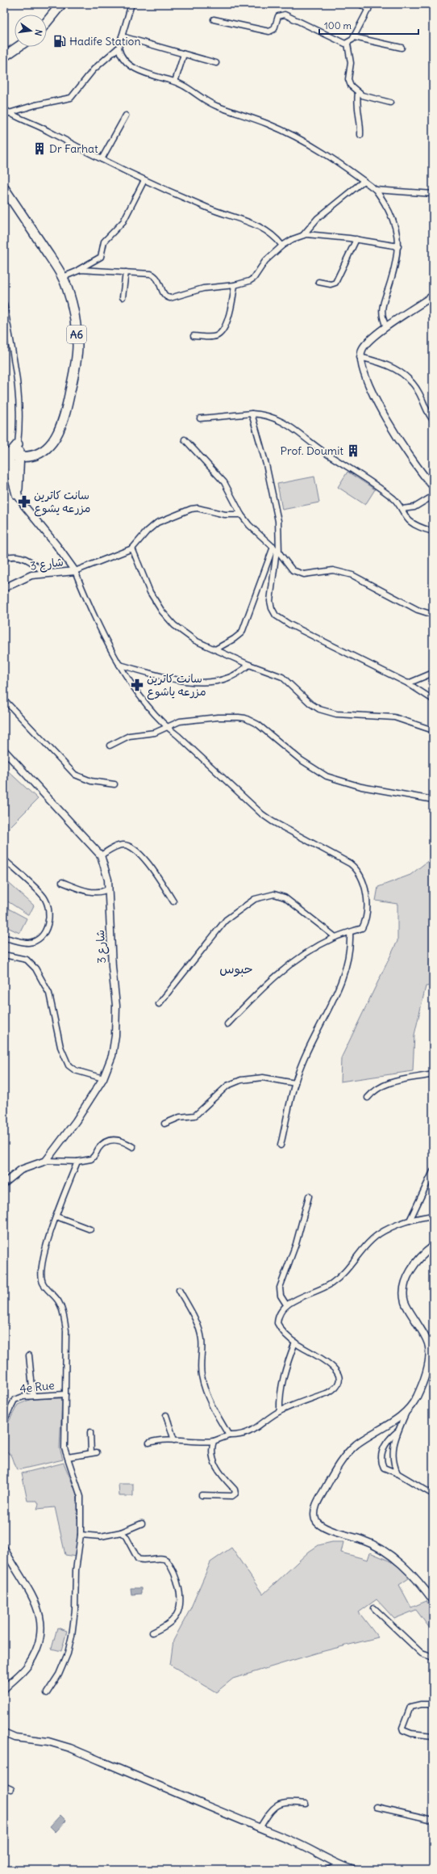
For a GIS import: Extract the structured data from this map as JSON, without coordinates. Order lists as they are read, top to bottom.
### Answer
{
  "streets": {
    "highway": ["A6"],
    "street": ["شارع 3", "4e Rue"]
  },
  "districts": ["حبوس"],
  "places": {
    "fuel station": ["Hadife Station"],
    "building": ["Dr Farhat", "Prof. Doumit"],
    "pharmacy": ["سانت كاترين مزرعه يشوع", "سانت كاترين مزرعه ياشوع"]
  },
  "scale_bar": "100 m",
  "north": "right"
}
